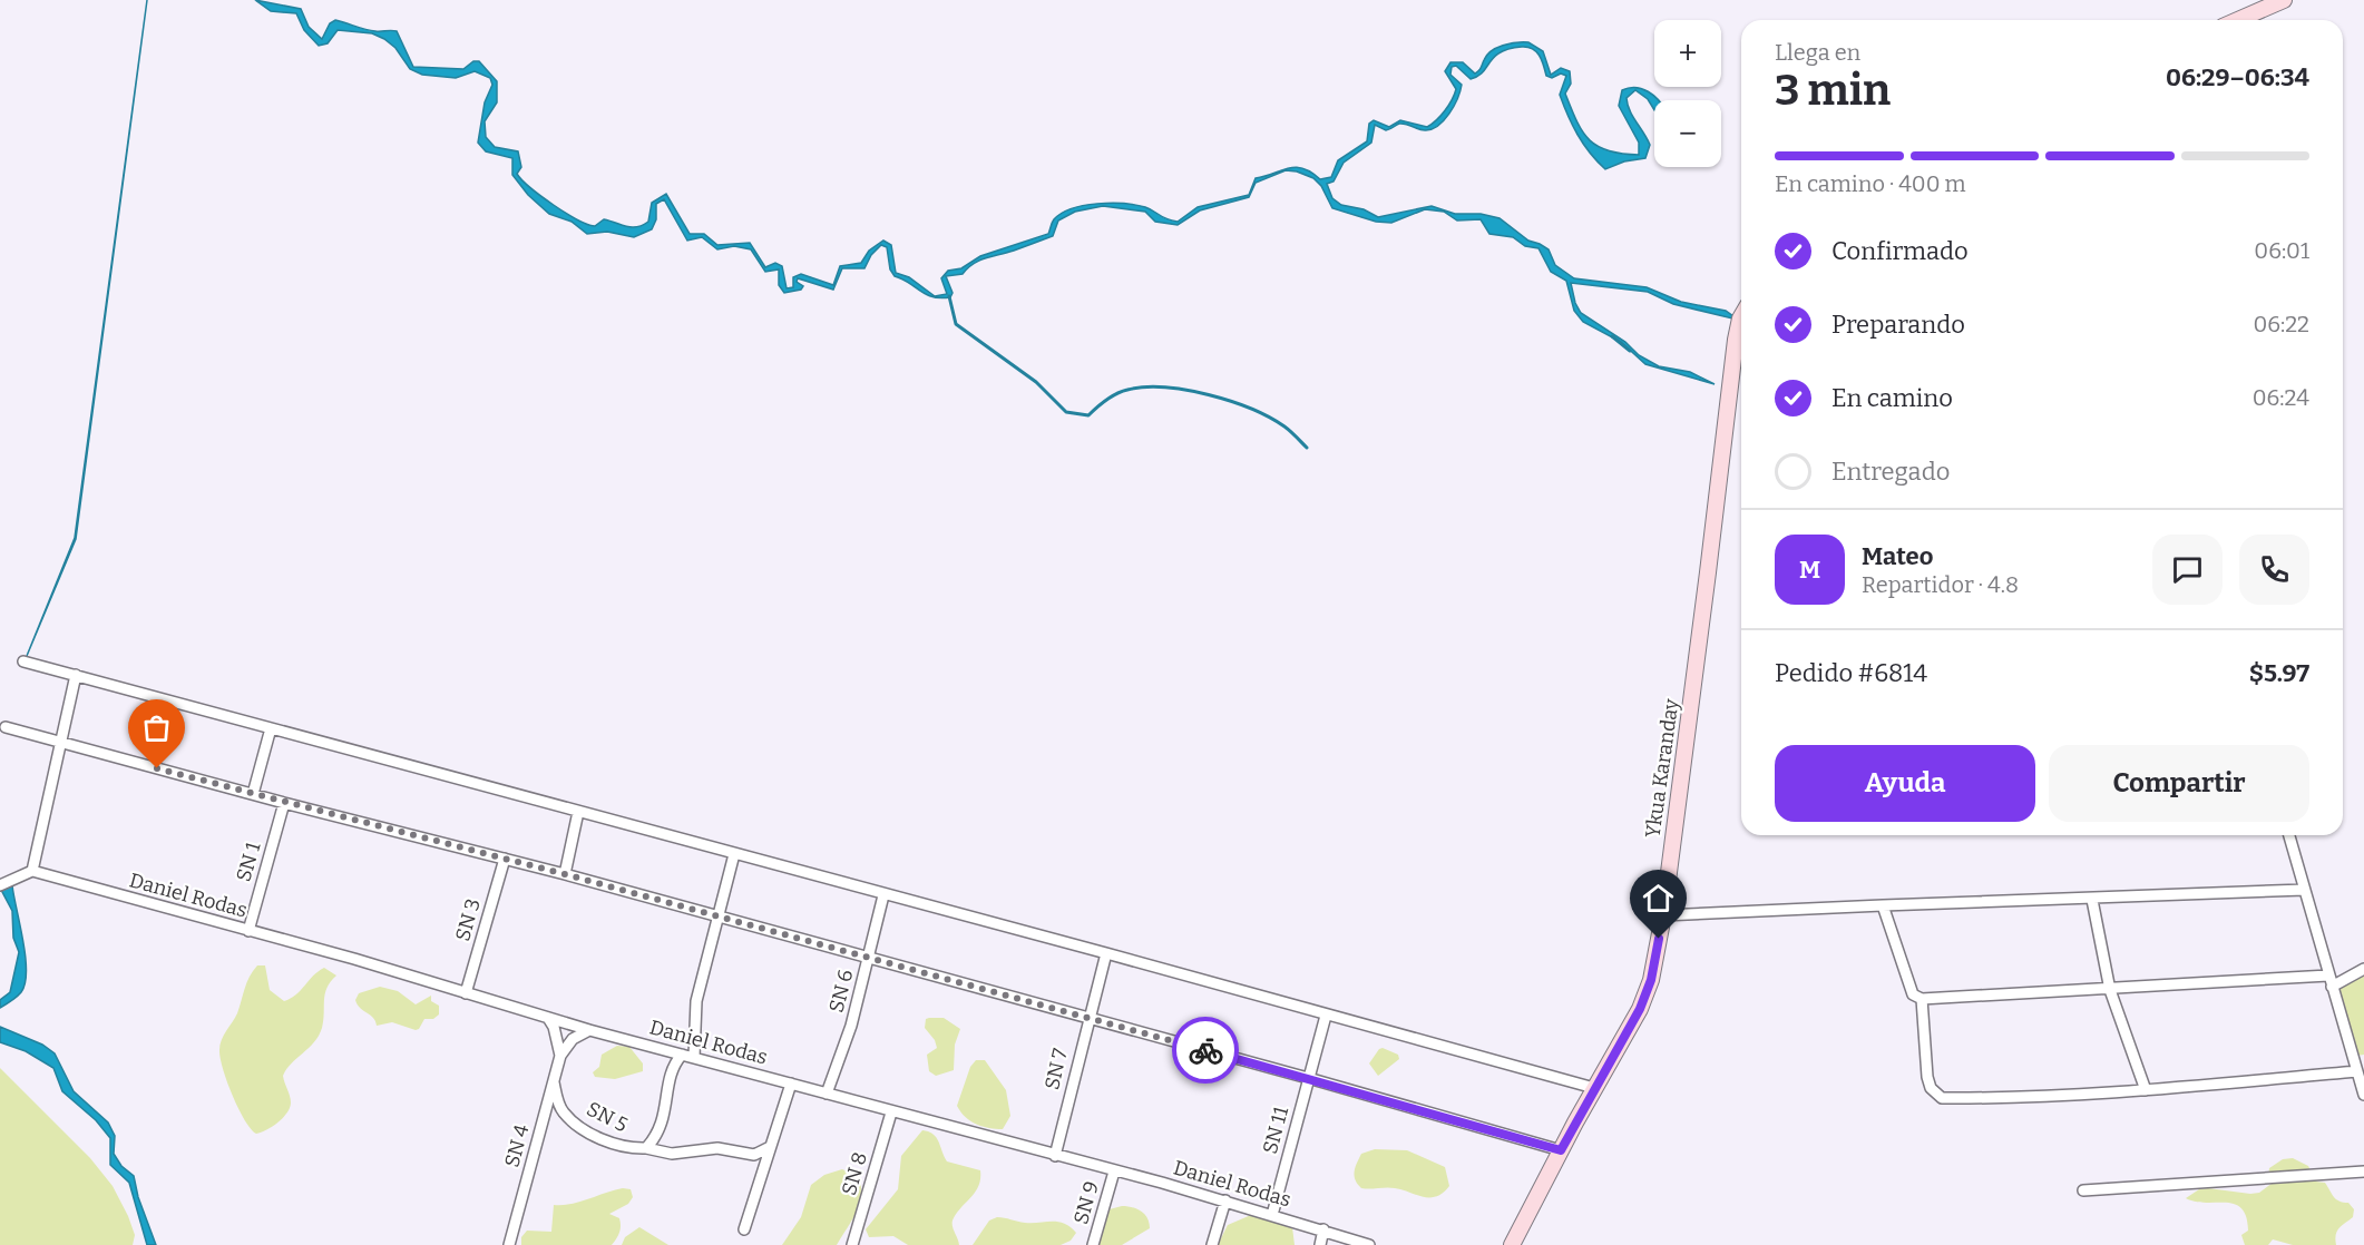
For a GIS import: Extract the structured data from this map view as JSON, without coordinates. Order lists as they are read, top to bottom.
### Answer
{
  "streets": {
    "street": [
      "Ykua Karanday",
      "SN 1",
      "Daniel Rodas",
      "SN 3",
      "SN 6",
      "SN 7",
      "SN 5",
      "SN 11",
      "SN 4",
      "SN 8",
      "SN 9"
    ]
  },
  "crossings": [
    ["SN 1", "Daniel Rodas"],
    ["Daniel Rodas", "SN 3"],
    ["Daniel Rodas", "SN 6"],
    ["Daniel Rodas", "SN 7"],
    ["Daniel Rodas", "SN 5"],
    ["Daniel Rodas", "SN 11"],
    ["Daniel Rodas", "SN 4"],
    ["Daniel Rodas", "SN 8"],
    ["Daniel Rodas", "SN 9"],
    ["SN 5", "SN 4"]
  ],
  "page": {
    "map_buttons": ["+", "−"],
    "heading": ["3 min", "Llega en", "06:29–06:34"],
    "panel": [
      "Mateo",
      "Repartidor · 4.8",
      "Pedido #6814",
      "$5.97"
    ],
    "bar": "En camino · 400 m",
    "list": [
      ["Confirmado", "06:01"],
      ["Preparando", "06:22"],
      ["En camino", "06:24"],
      "Entregado"
    ],
    "round": "M",
    "buttons": ["Ayuda", "Compartir"]
  }
}
